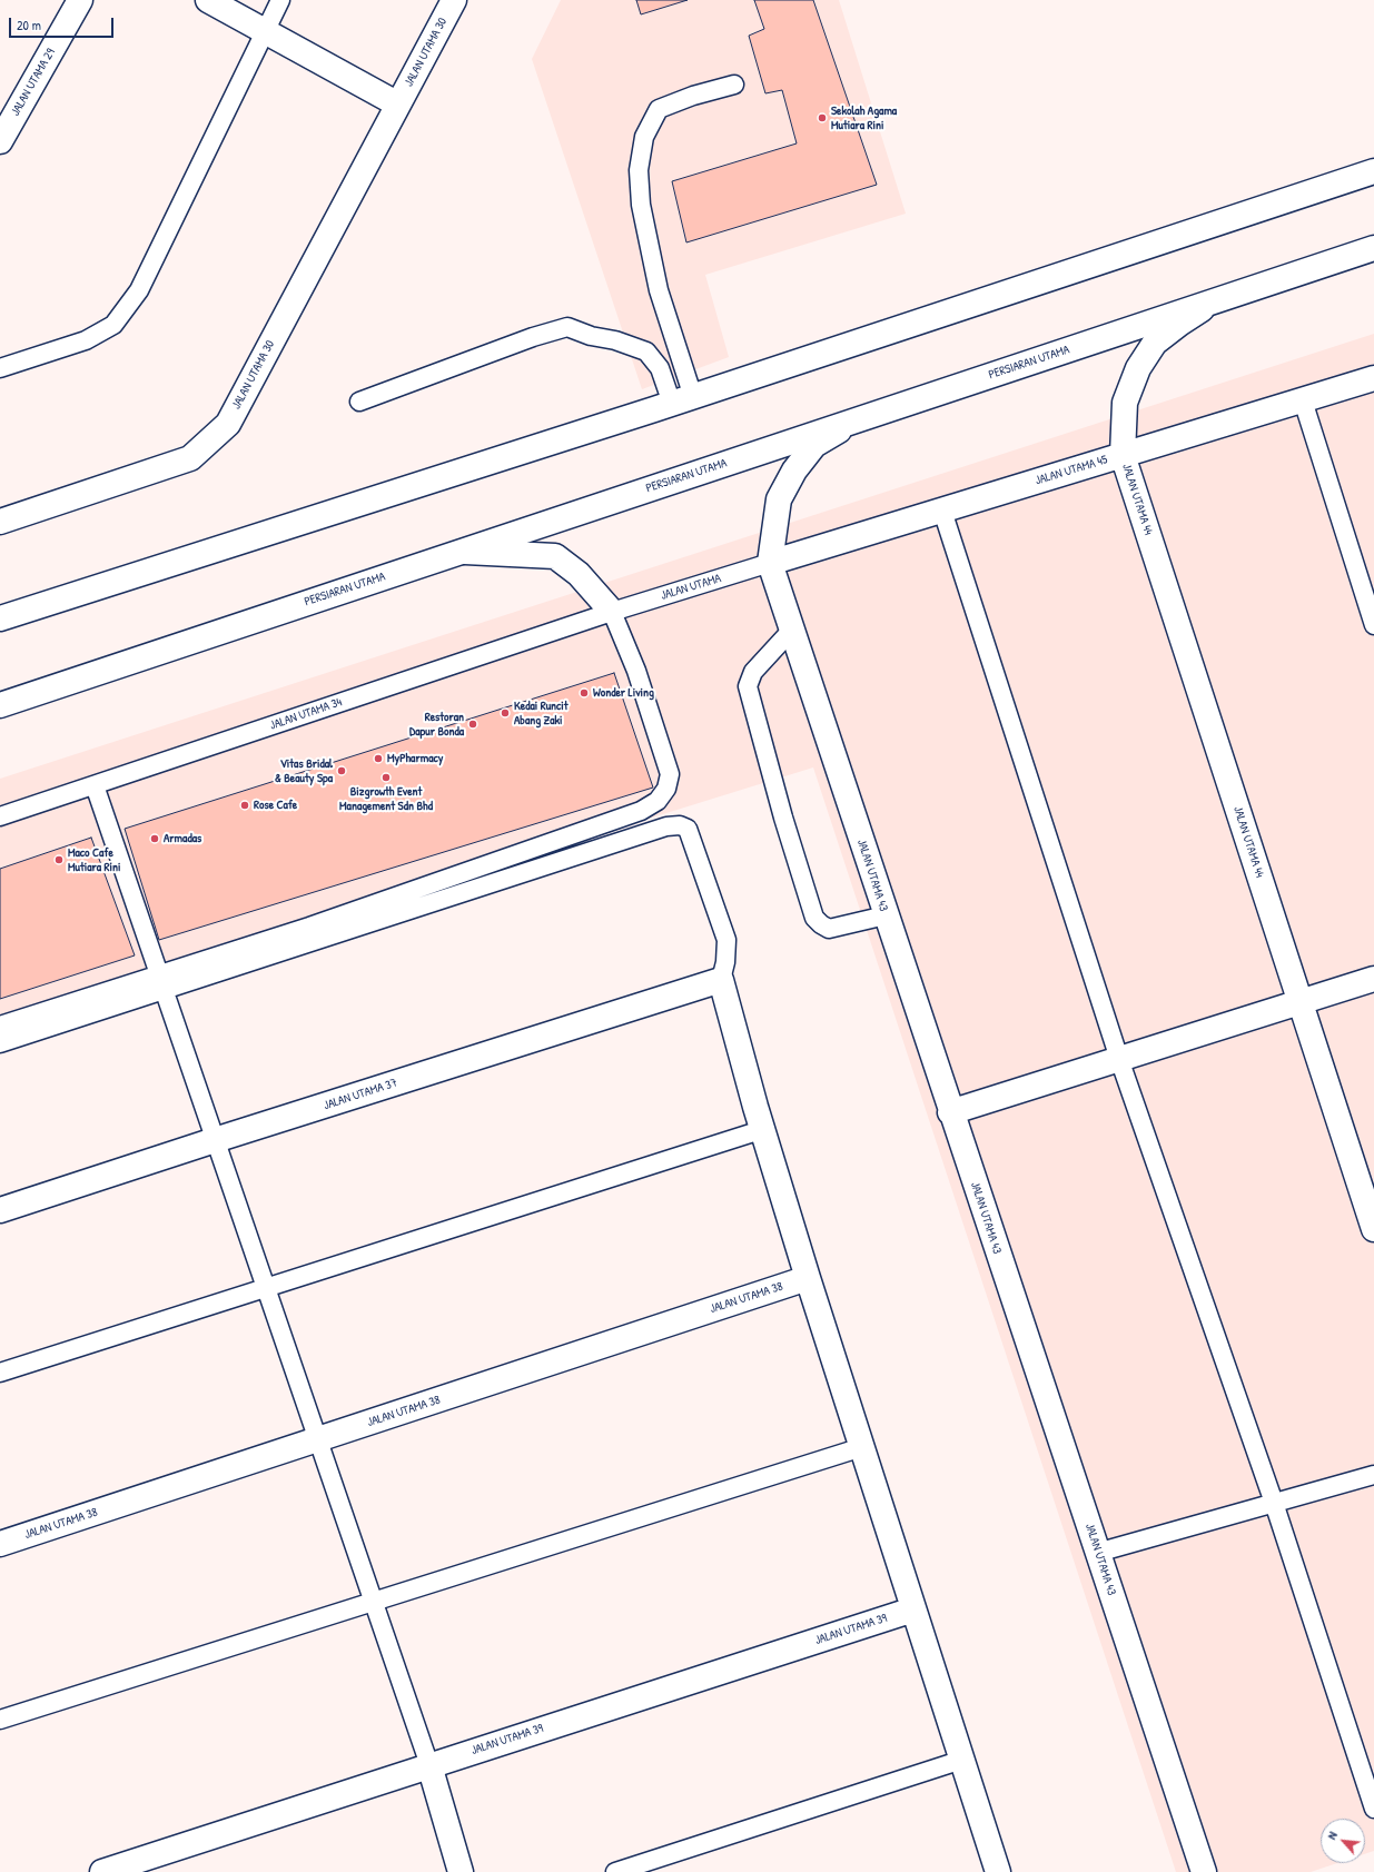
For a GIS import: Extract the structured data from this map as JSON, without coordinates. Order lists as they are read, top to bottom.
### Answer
{
  "streets": {
    "street": [
      "JALAN UTAMA 30",
      "JALAN UTAMA 29",
      "PERSIARAN UTAMA",
      "JALAN UTAMA 45",
      "JALAN UTAMA 44",
      "JALAN UTAMA 43",
      "JALAN UTAMA 37",
      "JALAN UTAMA 38",
      "JALAN UTAMA 39"
    ],
    "lane": ["JALAN UTAMA", "JALAN UTAMA 34"]
  },
  "crossings": [
    ["JALAN UTAMA 45", "JALAN UTAMA 44"],
    ["JALAN UTAMA 45", "JALAN UTAMA"],
    ["JALAN UTAMA 45", "JALAN UTAMA 43"],
    ["JALAN UTAMA", "JALAN UTAMA 34"],
    ["JALAN UTAMA", "JALAN UTAMA 43"]
  ],
  "places": [
    "Sekolah Agama Mutiara Rini",
    "Wonder Living",
    "Kedai Runcit Abang Zaki",
    "Restoran Dapur Bonda",
    "MyPharmacy",
    "Vitas Bridal & Beauty Spa",
    "Bizgrowth Event Management Sdn Bhd",
    "Rose Cafe",
    "Armadas",
    "Maco Cafe Mutiara Rini"
  ],
  "scale_bar": "20 m",
  "north": "top left"
}
